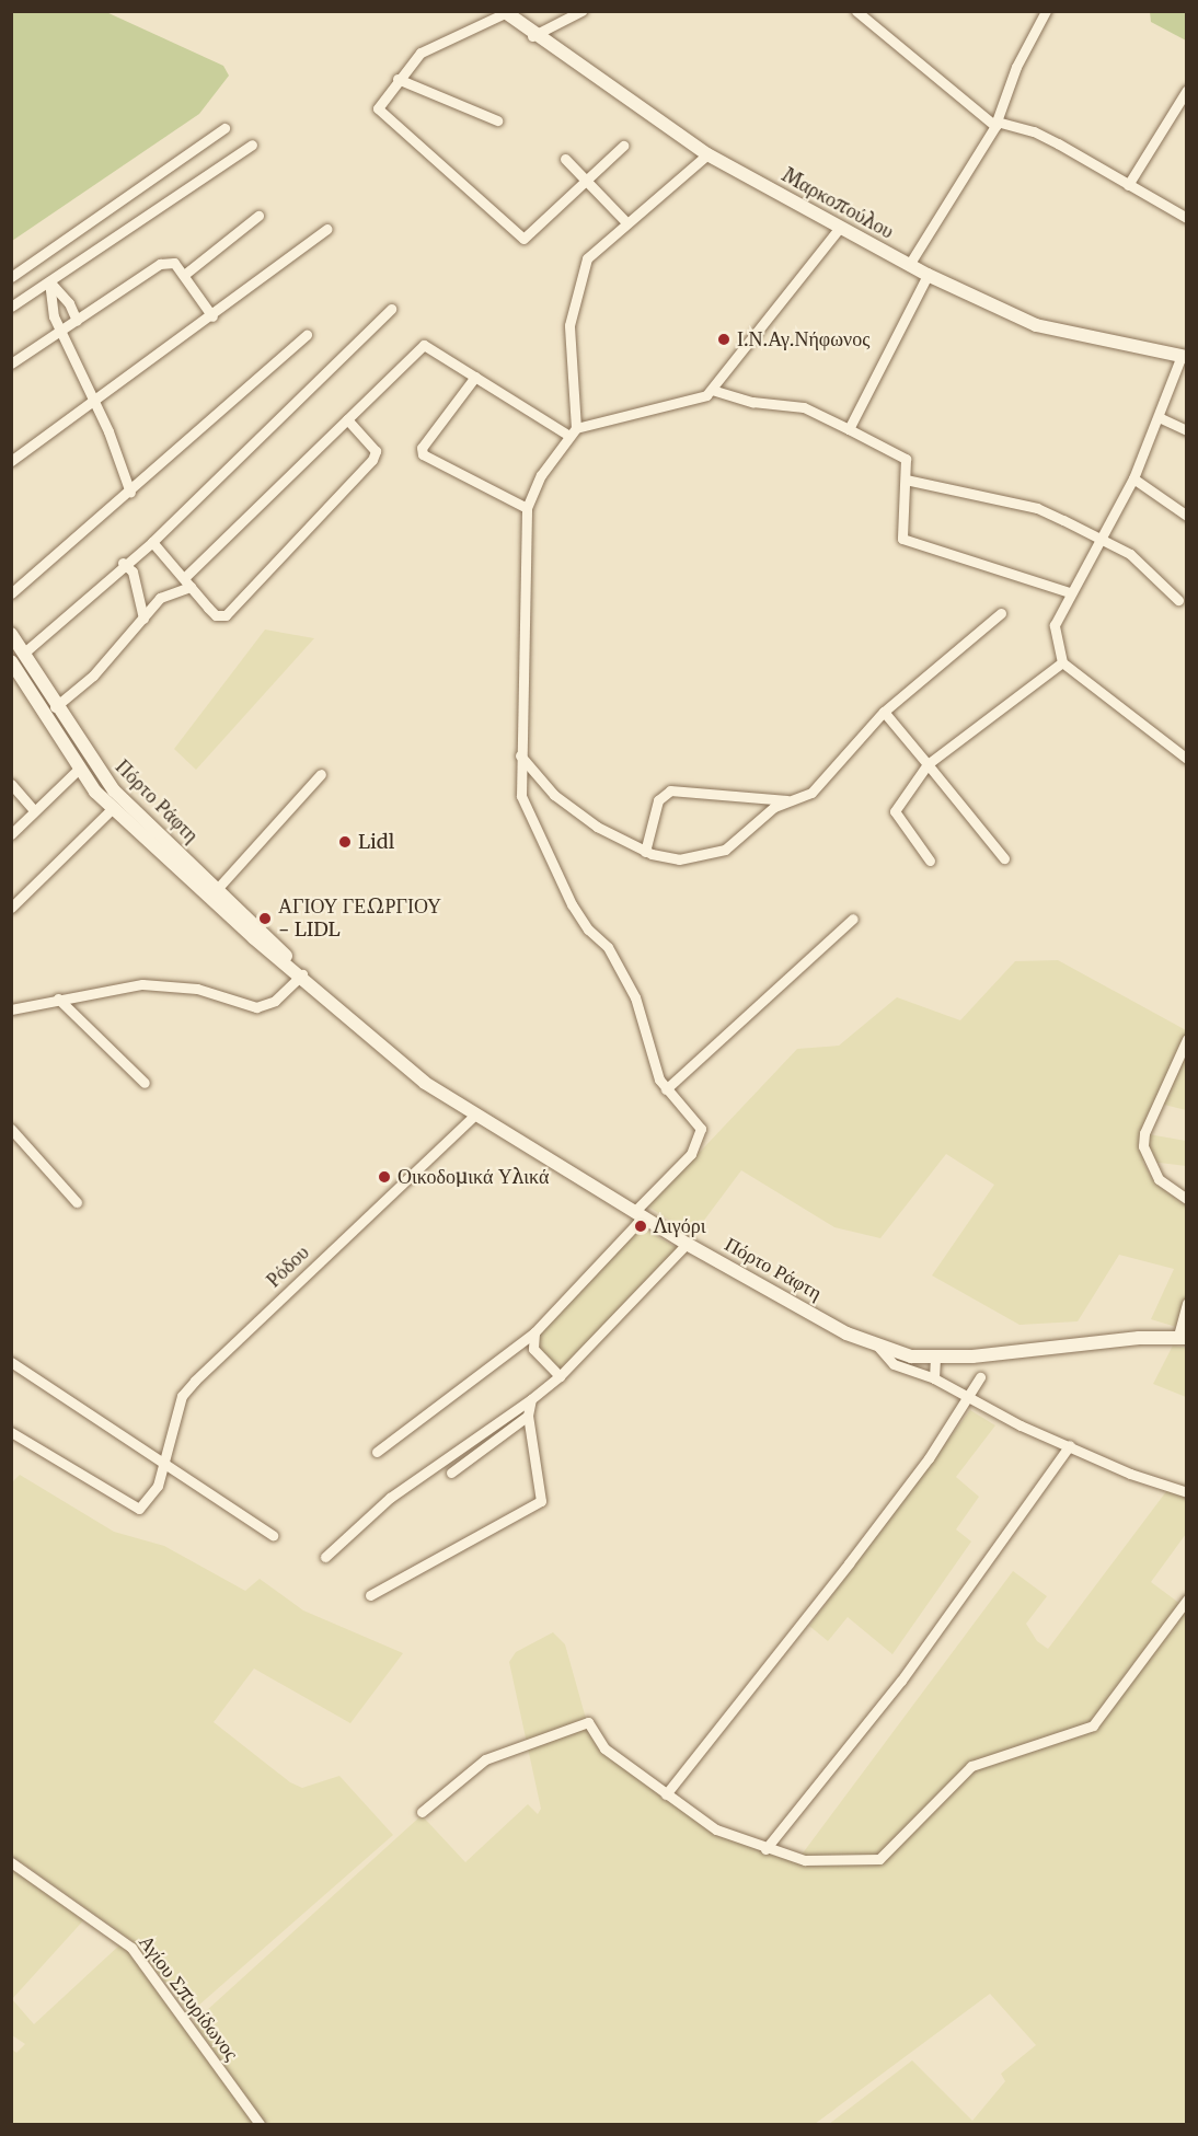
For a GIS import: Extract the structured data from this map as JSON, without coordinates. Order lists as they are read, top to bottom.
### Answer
{
  "streets": {
    "main road": ["Μαρκοπούλου", "Πόρτο Ράφτη"],
    "street": ["Ρόδου", "Αγίου Σπυρίδωνος"]
  },
  "crossings": [
    ["Πόρτο Ράφτη", "Ρόδου"]
  ],
  "places": [
    "Ι.Ν.Αγ.Νήφωνος",
    "Lidl",
    "ΑΓΙΟΥ ΓΕΩΡΓΙΟΥ - LIDL",
    "Οικοδομικά Υλικά",
    "Λιγόρι"
  ]
}
